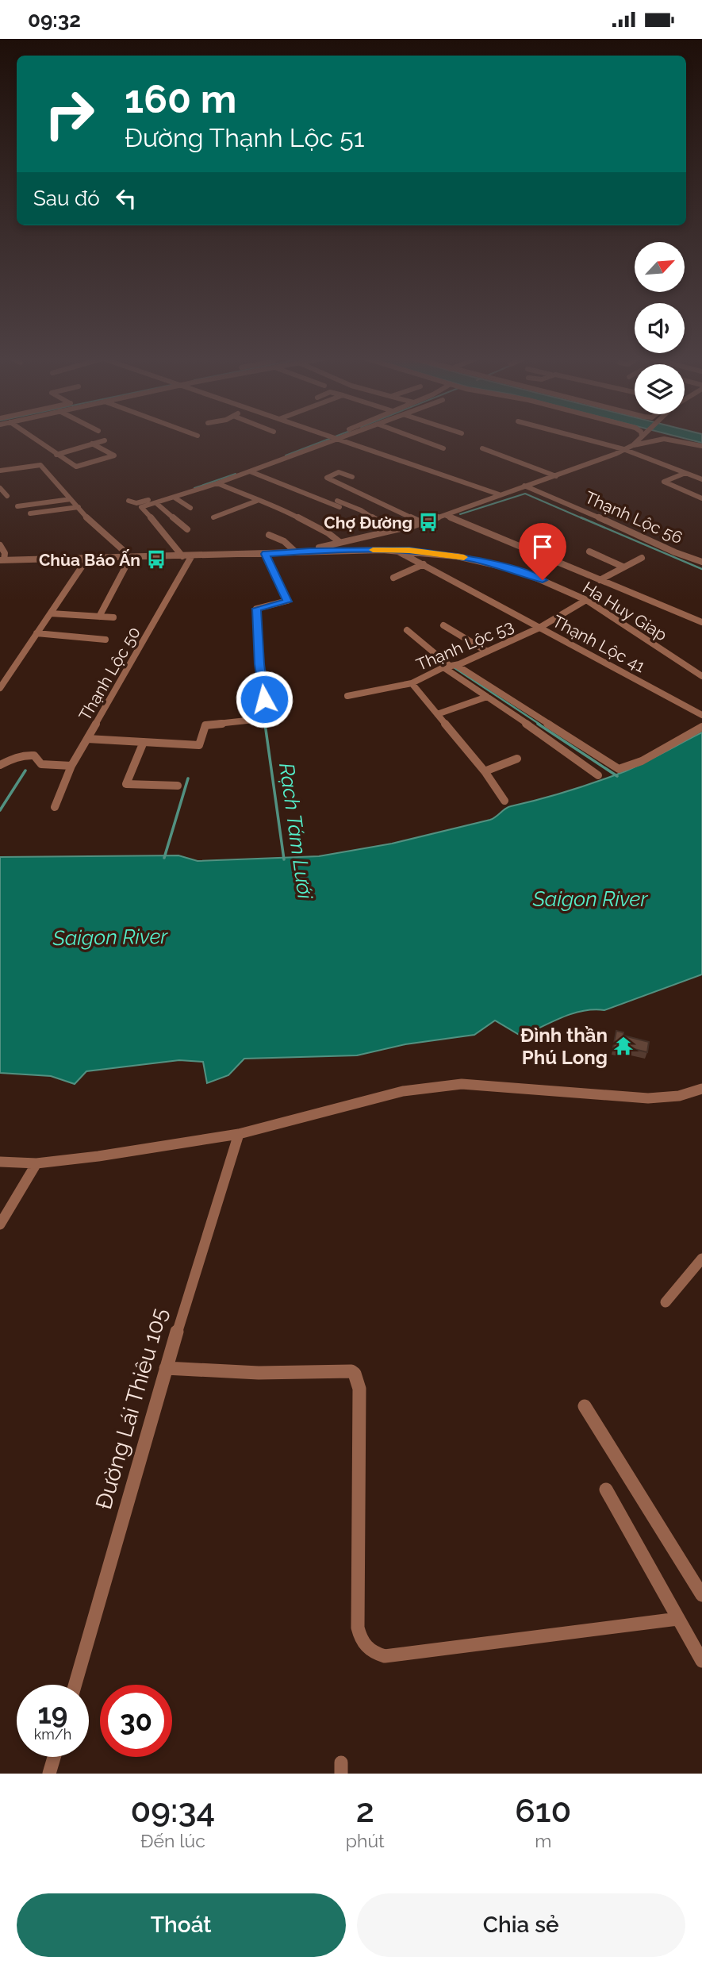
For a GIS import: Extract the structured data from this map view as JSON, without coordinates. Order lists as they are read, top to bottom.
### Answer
{
  "streets": {
    "street": [
      "Thạnh Lộc 56",
      "Ha Huy Giap",
      "Thạnh Lộc 41",
      "Thạnh Lộc 53",
      "Thạnh Lộc 50",
      "Đường Lái Thiêu 105"
    ]
  },
  "crossings": [
    ["Ha Huy Giap", "Thạnh Lộc 41"],
    ["Ha Huy Giap", "Thạnh Lộc 53"],
    ["Ha Huy Giap", "Thạnh Lộc 50"],
    ["Thạnh Lộc 41", "Thạnh Lộc 53"]
  ],
  "water": ["Rạch Tám Lưới", "Saigon River"],
  "places": {
    "bus stop": ["Chợ Đường", "Chùa Báo Ấn"],
    "temple": ["Đình thần Phú Long"]
  },
  "north": "top right",
  "page": {
    "status": "09:32",
    "turn": ["160 m", "Đường Thạnh Lộc 51"],
    "then": "Sau đó",
    "speed": "19 km/h",
    "limit": "30",
    "eta": [
      "09:34",
      "Đến lúc",
      "2",
      "phút",
      "610",
      "m"
    ],
    "buttons": ["Thoát", "Chia sẻ"]
  }
}
